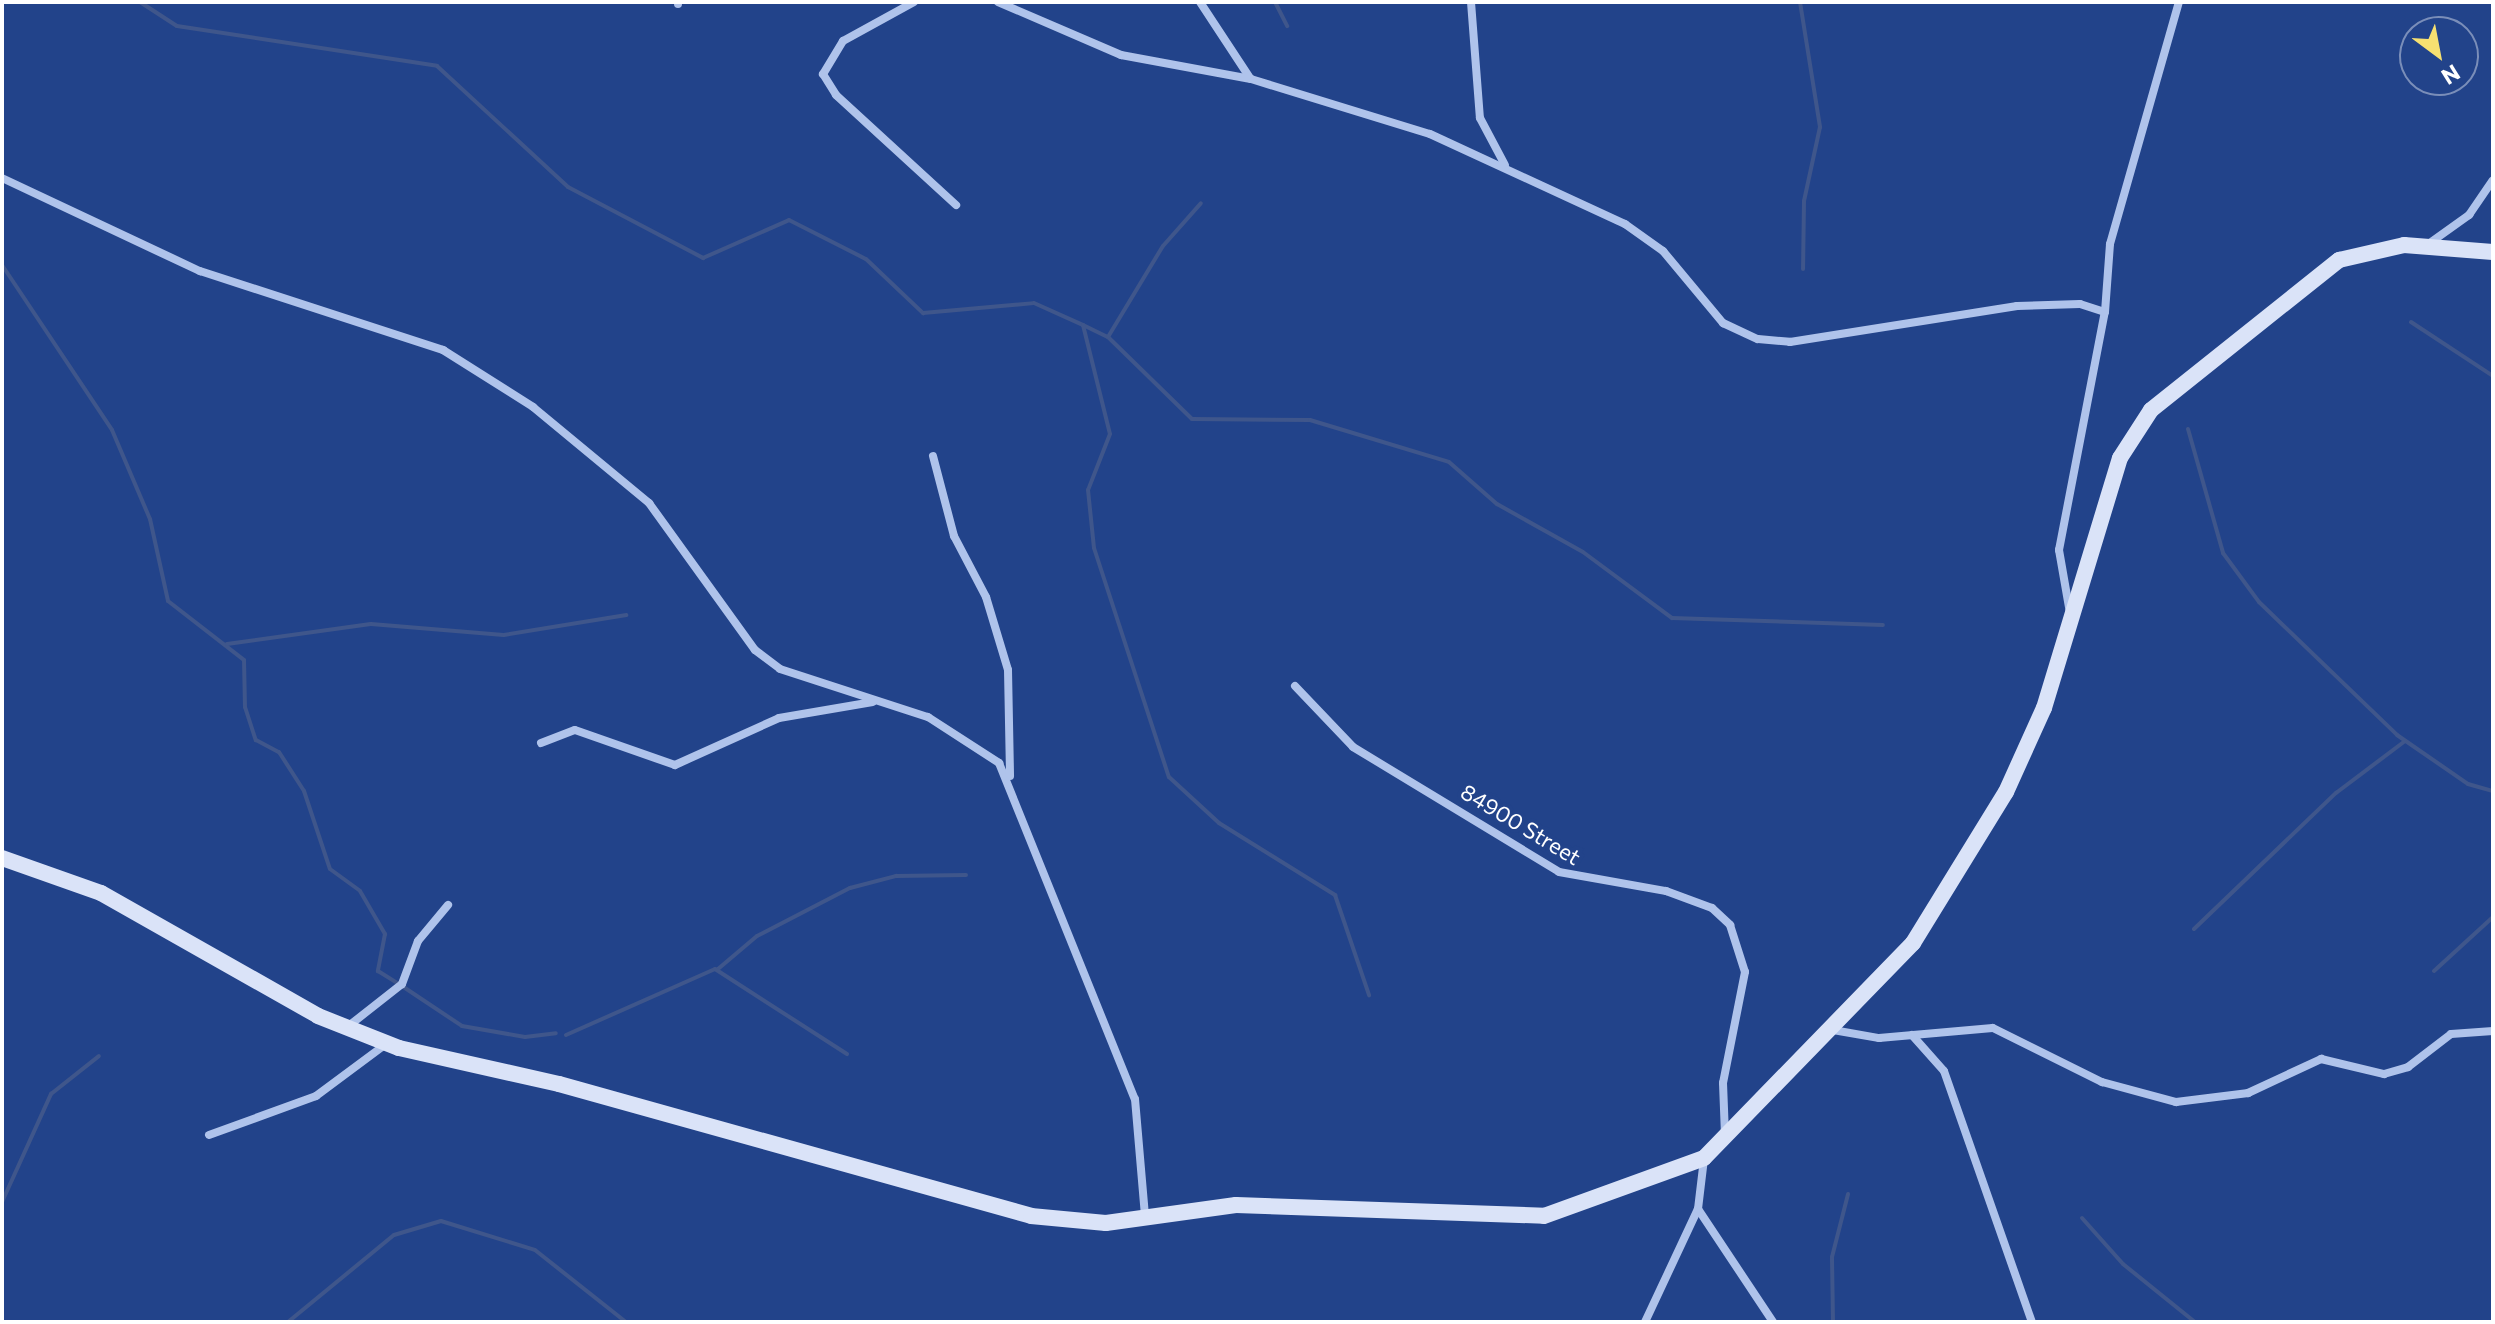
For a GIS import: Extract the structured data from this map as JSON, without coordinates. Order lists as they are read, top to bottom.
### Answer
{
  "streets": {
    "street": ["84900 Street"]
  },
  "north": "bottom right"
}
